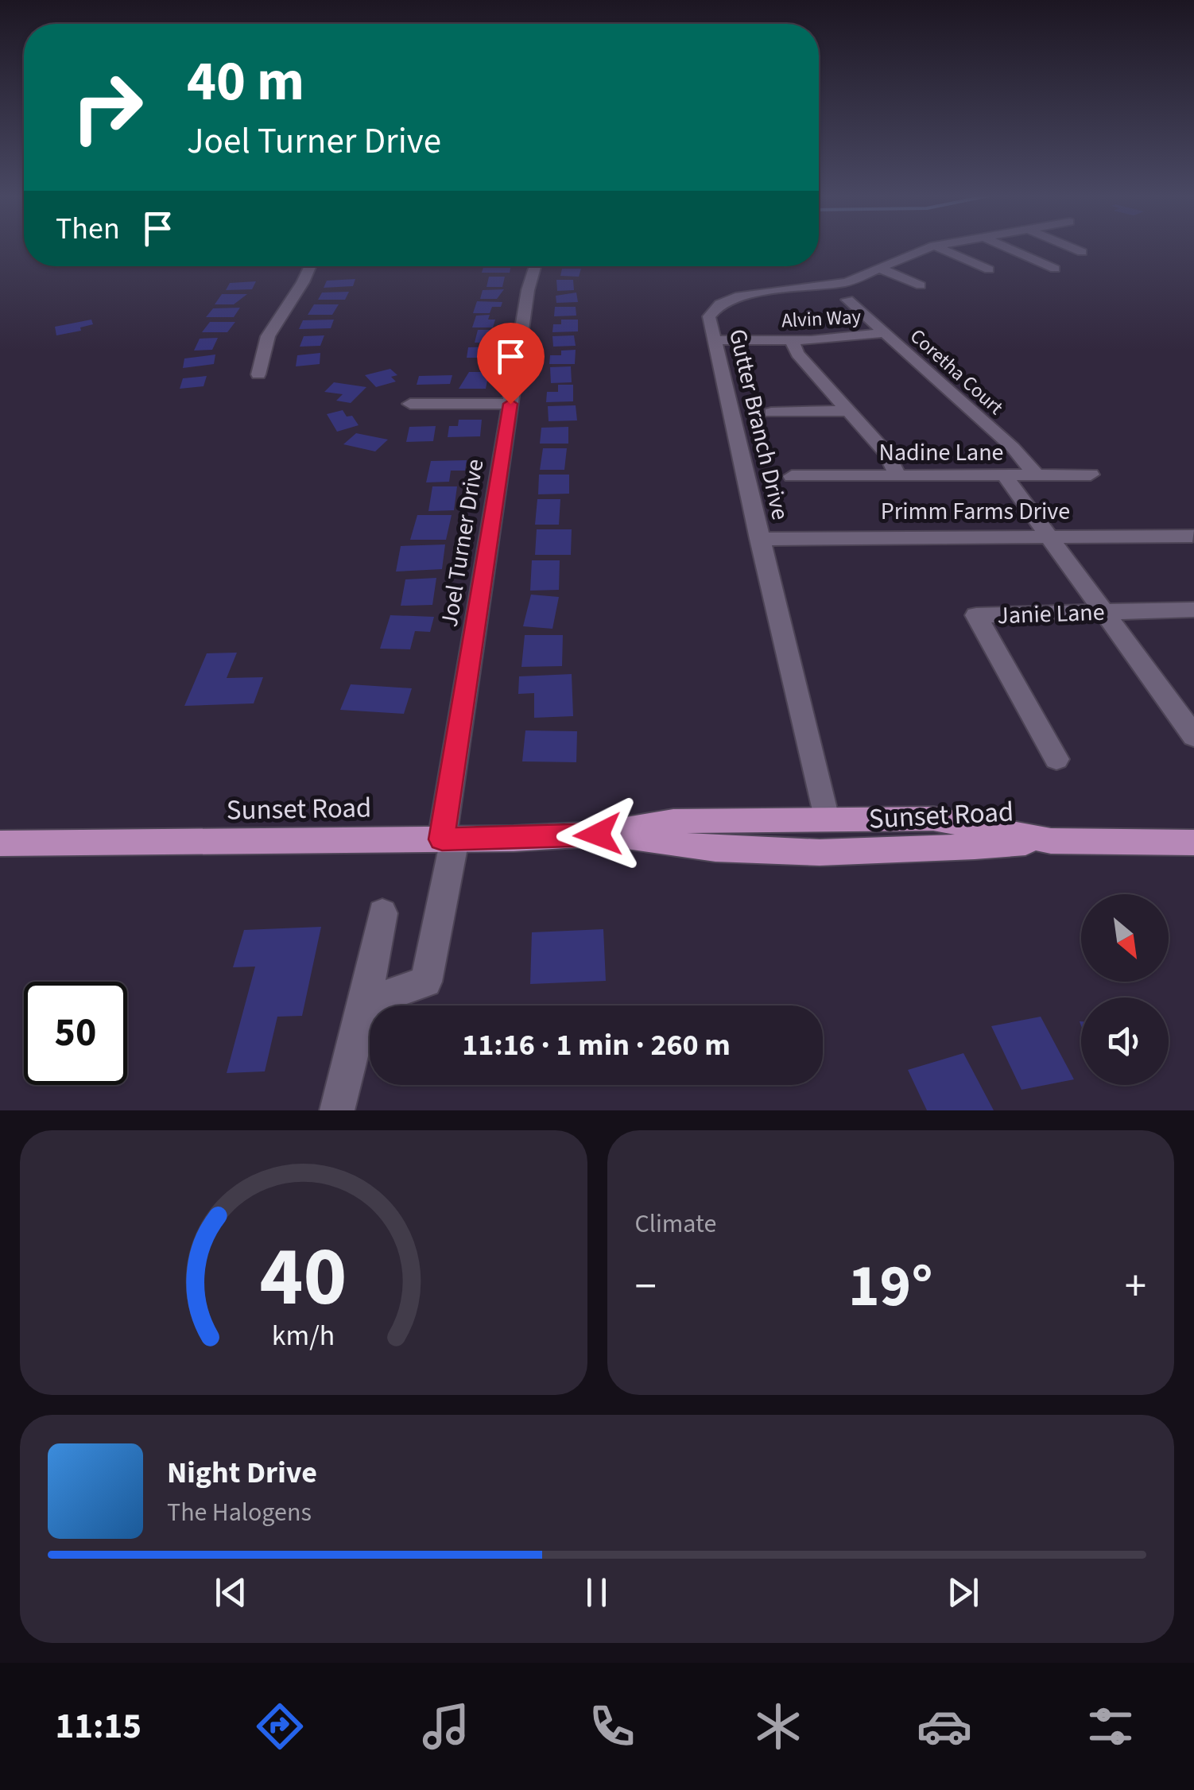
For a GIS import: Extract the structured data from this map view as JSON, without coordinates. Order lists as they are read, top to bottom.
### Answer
{
  "streets": {
    "main road": ["Sunset Road"],
    "street": [
      "Alvin Way",
      "Coretha Court",
      "Gutter Branch Drive",
      "Nadine Lane",
      "Primm Farms Drive",
      "Joel Turner Drive",
      "Janie Lane"
    ]
  },
  "crossings": [
    ["Alvin Way", "Coretha Court"],
    ["Alvin Way", "Gutter Branch Drive"],
    ["Coretha Court", "Nadine Lane"],
    ["Gutter Branch Drive", "Primm Farms Drive"],
    ["Gutter Branch Drive", "Sunset Road"],
    ["Joel Turner Drive", "Sunset Road"]
  ],
  "north": "bottom right",
  "page": {
    "turn": ["40 m", "Joel Turner Drive"],
    "then": "Then",
    "limit": "50",
    "trip": "11:16 · 1 min · 260 m",
    "tile": "Climate",
    "heat": ["−", "19°", "+"],
    "song": ["Night Drive", "The Halogens"],
    "tabs": "11:15",
    "gauge": ["40", "km/h"]
  }
}
